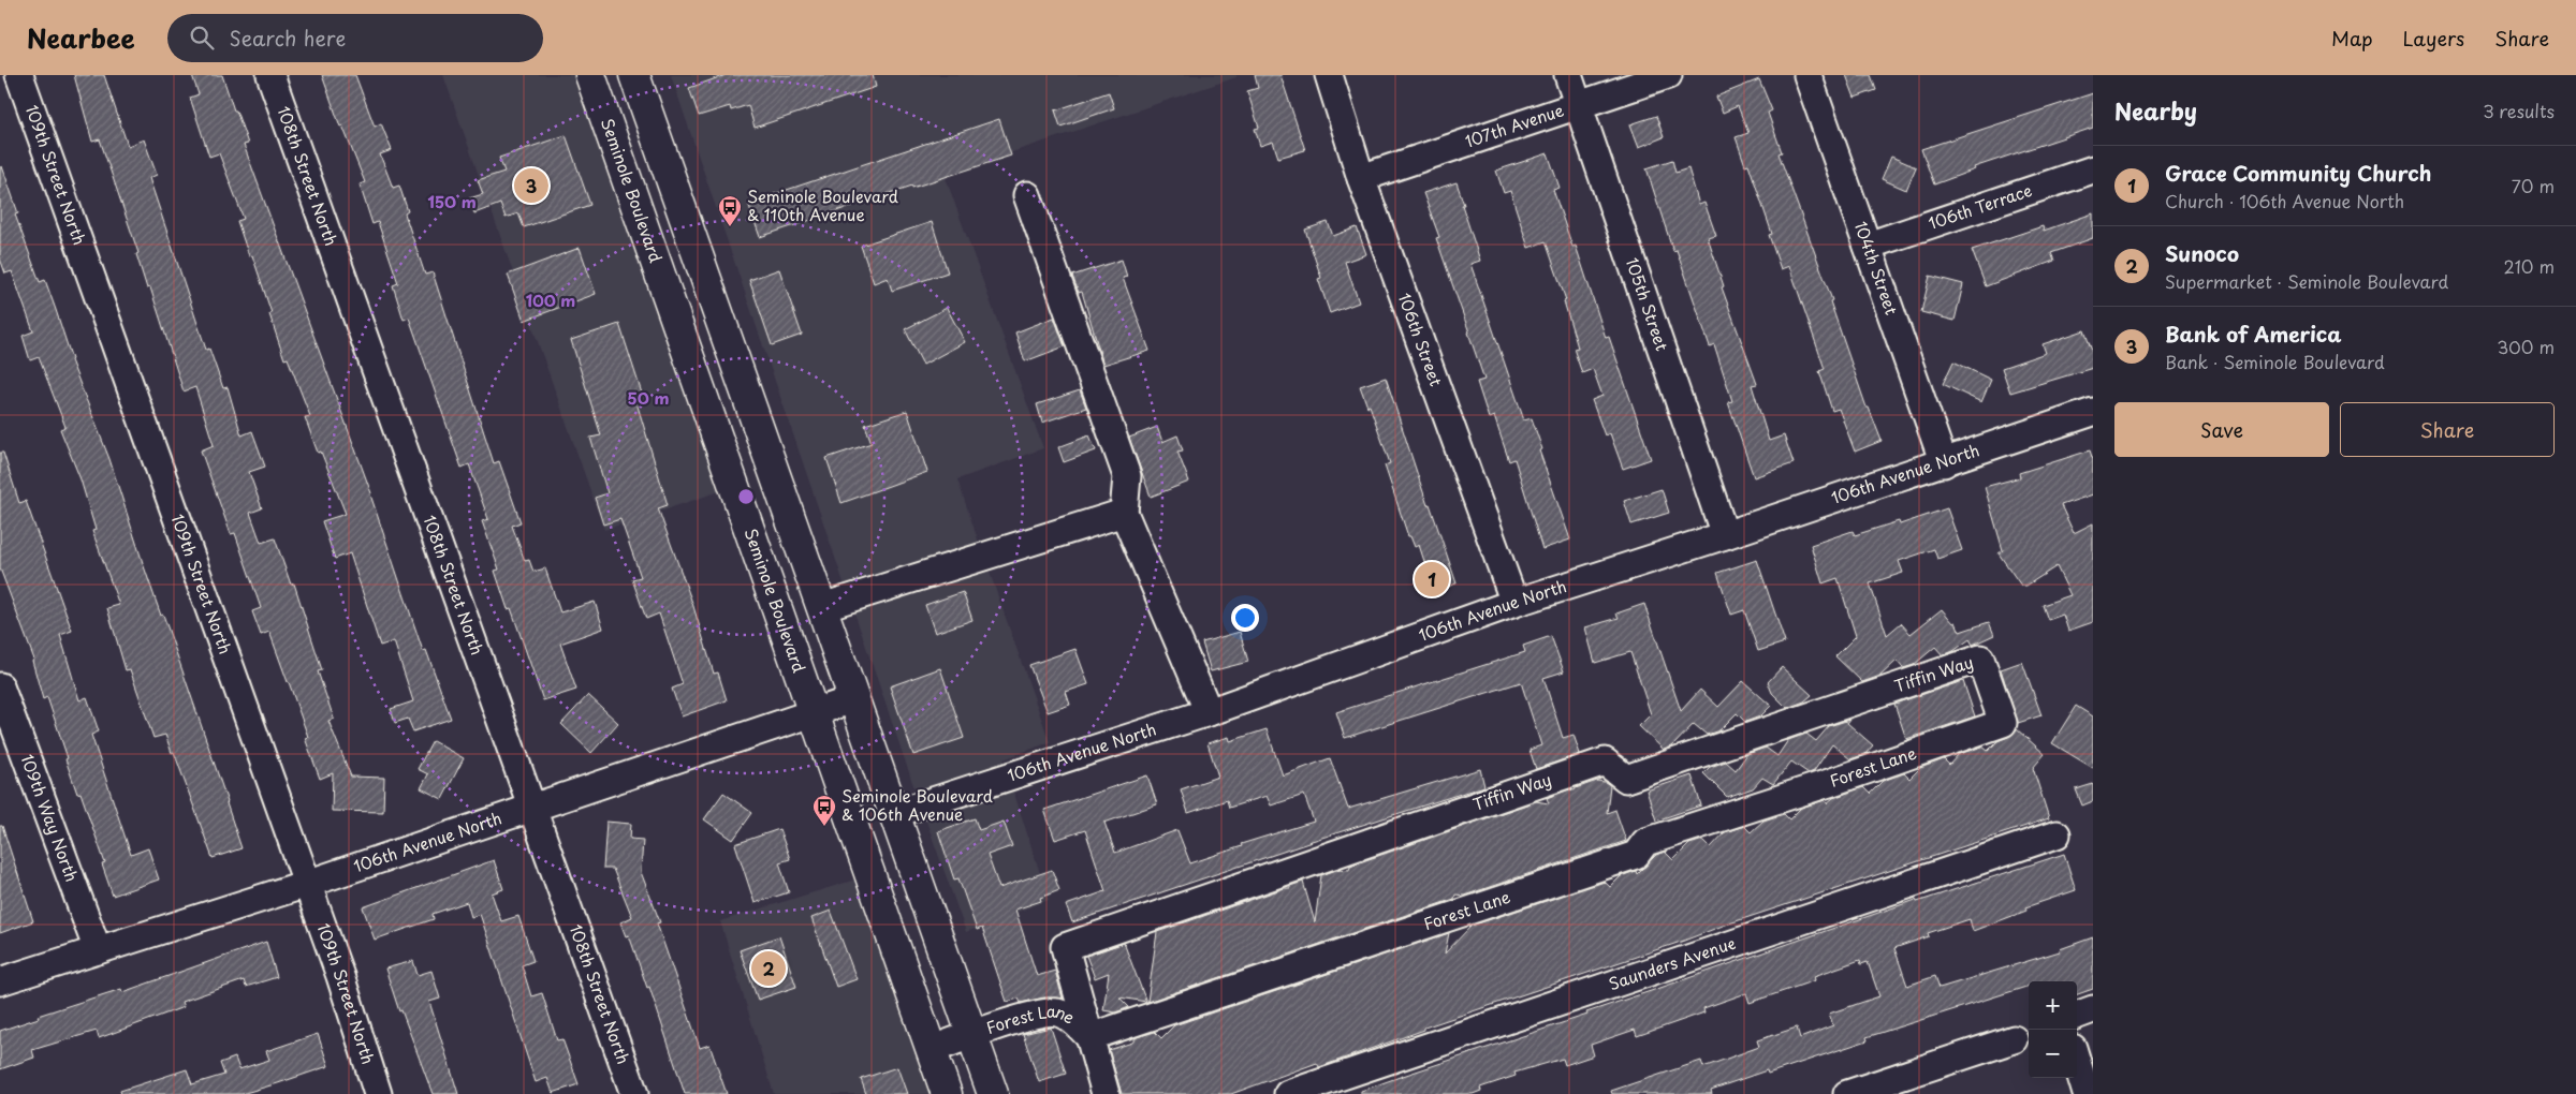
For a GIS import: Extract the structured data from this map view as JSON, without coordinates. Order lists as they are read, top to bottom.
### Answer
{
  "streets": {
    "main road": ["Seminole Boulevard"],
    "street": [
      "107th Avenue",
      "109th Street North",
      "108th Street North",
      "106th Terrace",
      "104th Street",
      "105th Street",
      "106th Street",
      "106th Avenue North",
      "Tiffin Way",
      "Forest Lane",
      "109th Way North",
      "Saunders Avenue"
    ]
  },
  "crossings": [
    ["107th Avenue", "105th Street"],
    ["107th Avenue", "106th Street"],
    ["109th Street North", "106th Avenue North"],
    ["108th Street North", "106th Avenue North"],
    ["Seminole Boulevard", "106th Avenue North"],
    ["Seminole Boulevard", "Forest Lane"],
    ["106th Terrace", "104th Street"],
    ["104th Street", "106th Avenue North"],
    ["105th Street", "106th Avenue North"],
    ["106th Street", "106th Avenue North"],
    ["106th Avenue North", "109th Way North"],
    ["Tiffin Way", "Forest Lane"]
  ],
  "places": {
    "bus stop": ["Seminole Boulevard & 110th Avenue", "Seminole Boulevard & 106th Avenue"]
  },
  "page": {
    "header": "Nearbee",
    "search": "Search here",
    "nav": ["Map", "Layers", "Share"],
    "heading": ["Nearby", "3 results"],
    "list": [
      {
        "mark": "1",
        "name": "Grace Community Church",
        "note": "Church · 106th Avenue North",
        "value": "70 m"
      },
      {
        "mark": "2",
        "name": "Sunoco",
        "note": "Supermarket · Seminole Boulevard",
        "value": "210 m"
      },
      {
        "mark": "3",
        "name": "Bank of America",
        "note": "Bank · Seminole Boulevard",
        "value": "300 m"
      }
    ],
    "pins": ["3", "1", "2"],
    "buttons": ["Save", "Share"],
    "map_buttons": ["+", "−"]
  },
  "rings": ["150 m", "100 m", "50 m"]
}
